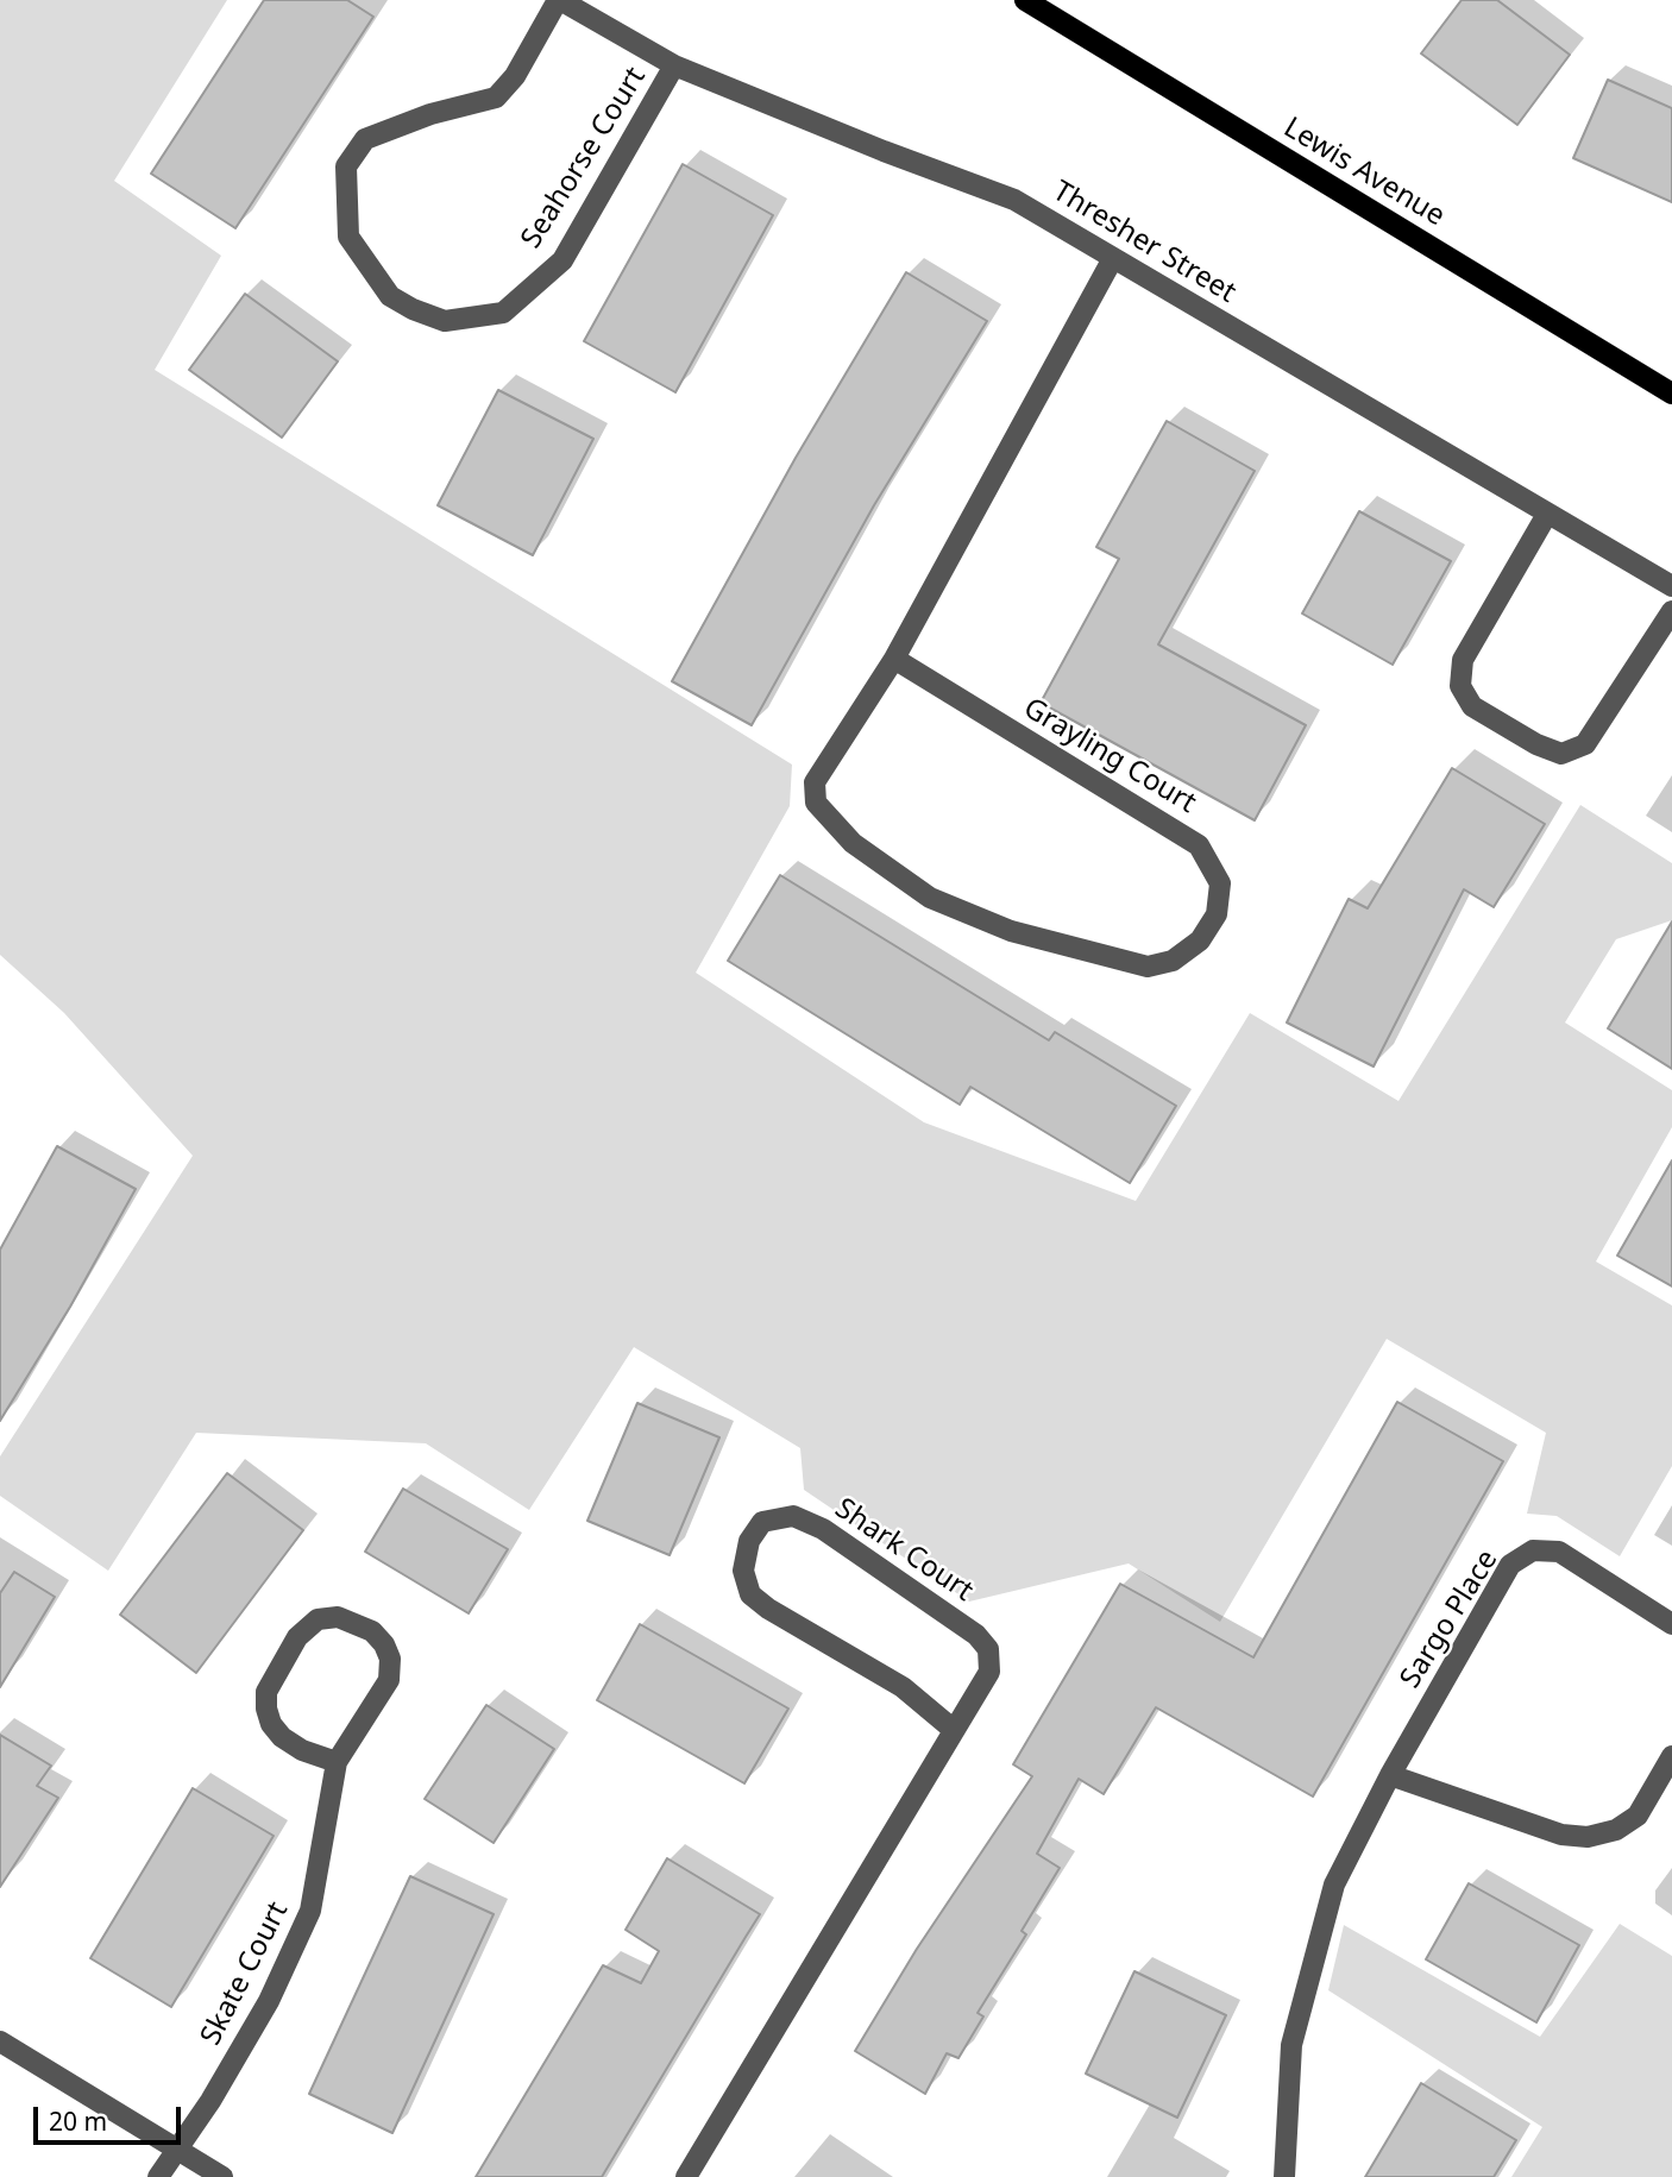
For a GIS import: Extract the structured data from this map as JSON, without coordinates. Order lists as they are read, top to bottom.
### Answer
{
  "streets": {
    "main road": ["Lewis Avenue"],
    "street": [
      "Seahorse Court",
      "Thresher Street",
      "Grayling Court",
      "Shark Court",
      "Sargo Place",
      "Skate Court"
    ]
  },
  "crossings": [
    ["Seahorse Court", "Thresher Street"],
    ["Thresher Street", "Grayling Court"]
  ],
  "scale_bar": "20 m"
}
